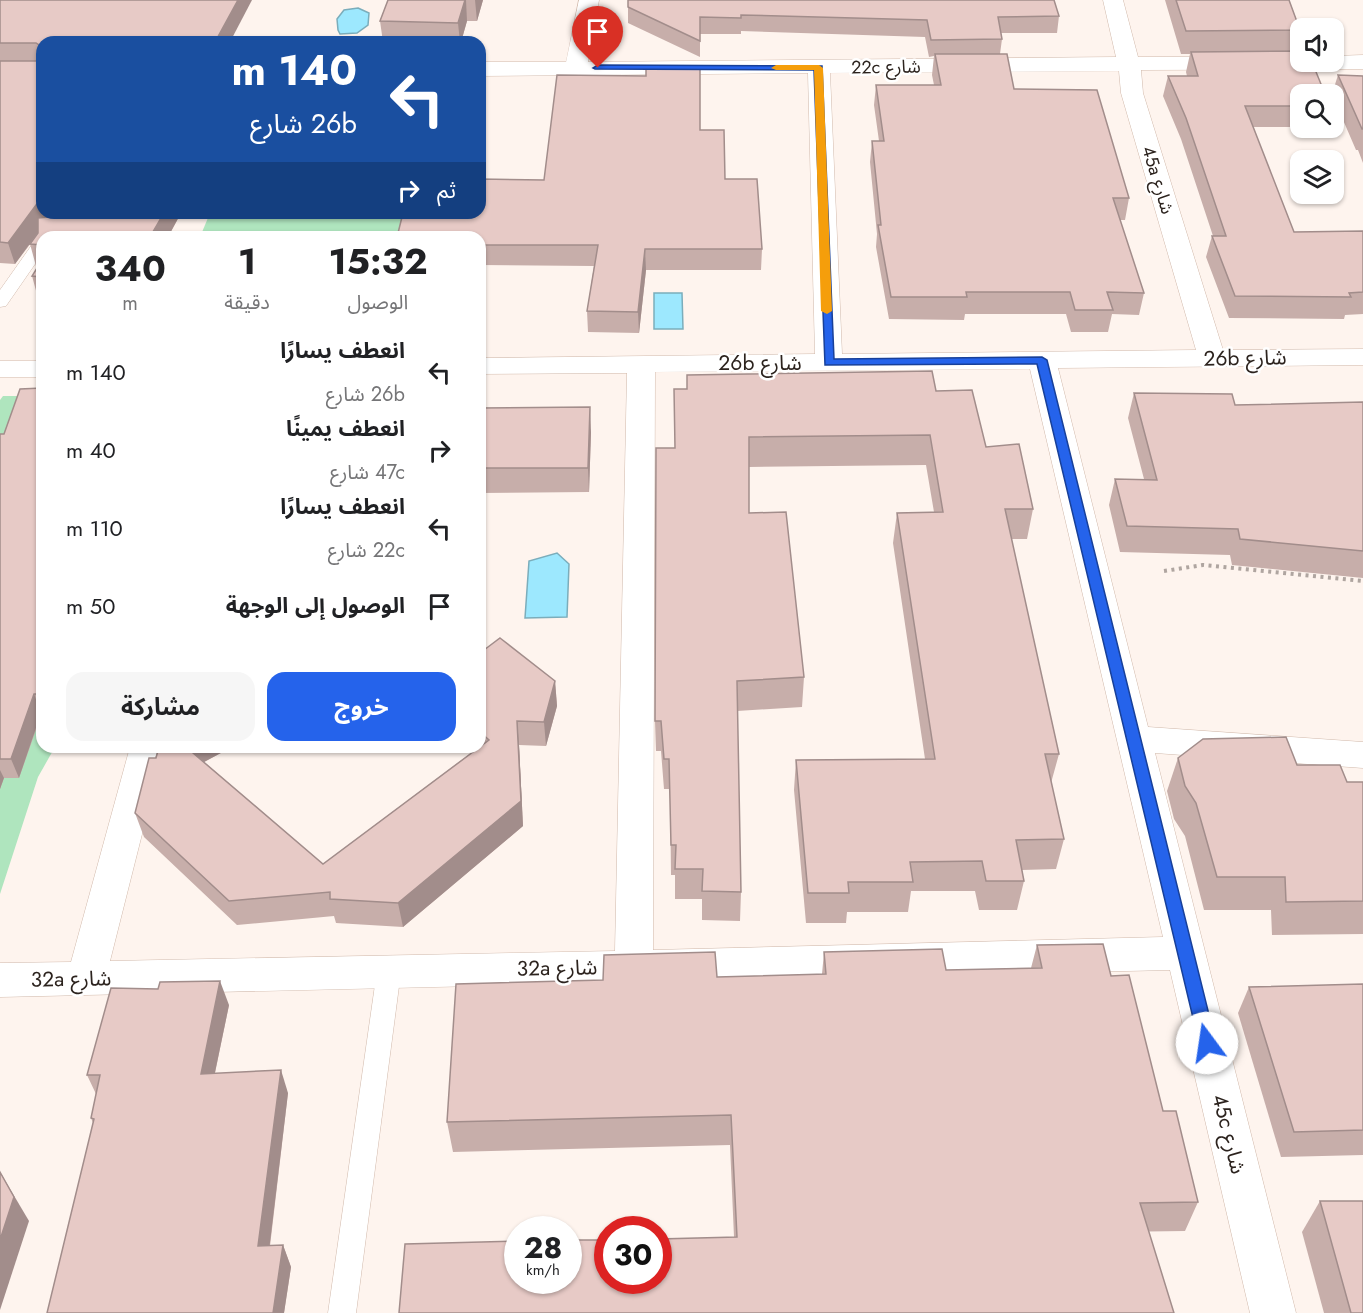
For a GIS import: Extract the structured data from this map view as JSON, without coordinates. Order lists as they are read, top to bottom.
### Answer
{
  "streets": {
    "street": [
      "22c شارع",
      "45a شارع",
      "26b شارع",
      "32a شارع",
      "45c شارع"
    ]
  },
  "crossings": [
    ["22c شارع", "45a شارع"],
    ["45a شارع", "26b شارع"],
    ["26b شارع", "45c شارع"],
    ["32a شارع", "45c شارع"]
  ],
  "page": {
    "turn": ["140 m", "26b شارع"],
    "then": "ثم",
    "eta": [
      "15:32",
      "الوصول",
      "1",
      "دقيقة",
      "340",
      "m"
    ],
    "list": [
      {
        "name": "انعطف يسارًا",
        "note": "26b شارع",
        "value": "140 m"
      },
      {
        "name": "انعطف يمينًا",
        "note": "47c شارع",
        "value": "40 m"
      },
      {
        "name": "انعطف يسارًا",
        "note": "22c شارع",
        "value": "110 m"
      },
      {
        "name": "الوصول إلى الوجهة",
        "value": "50 m"
      }
    ],
    "buttons": ["خروج", "مشاركة"],
    "speed": "28 km/h",
    "limit": "30"
  }
}
